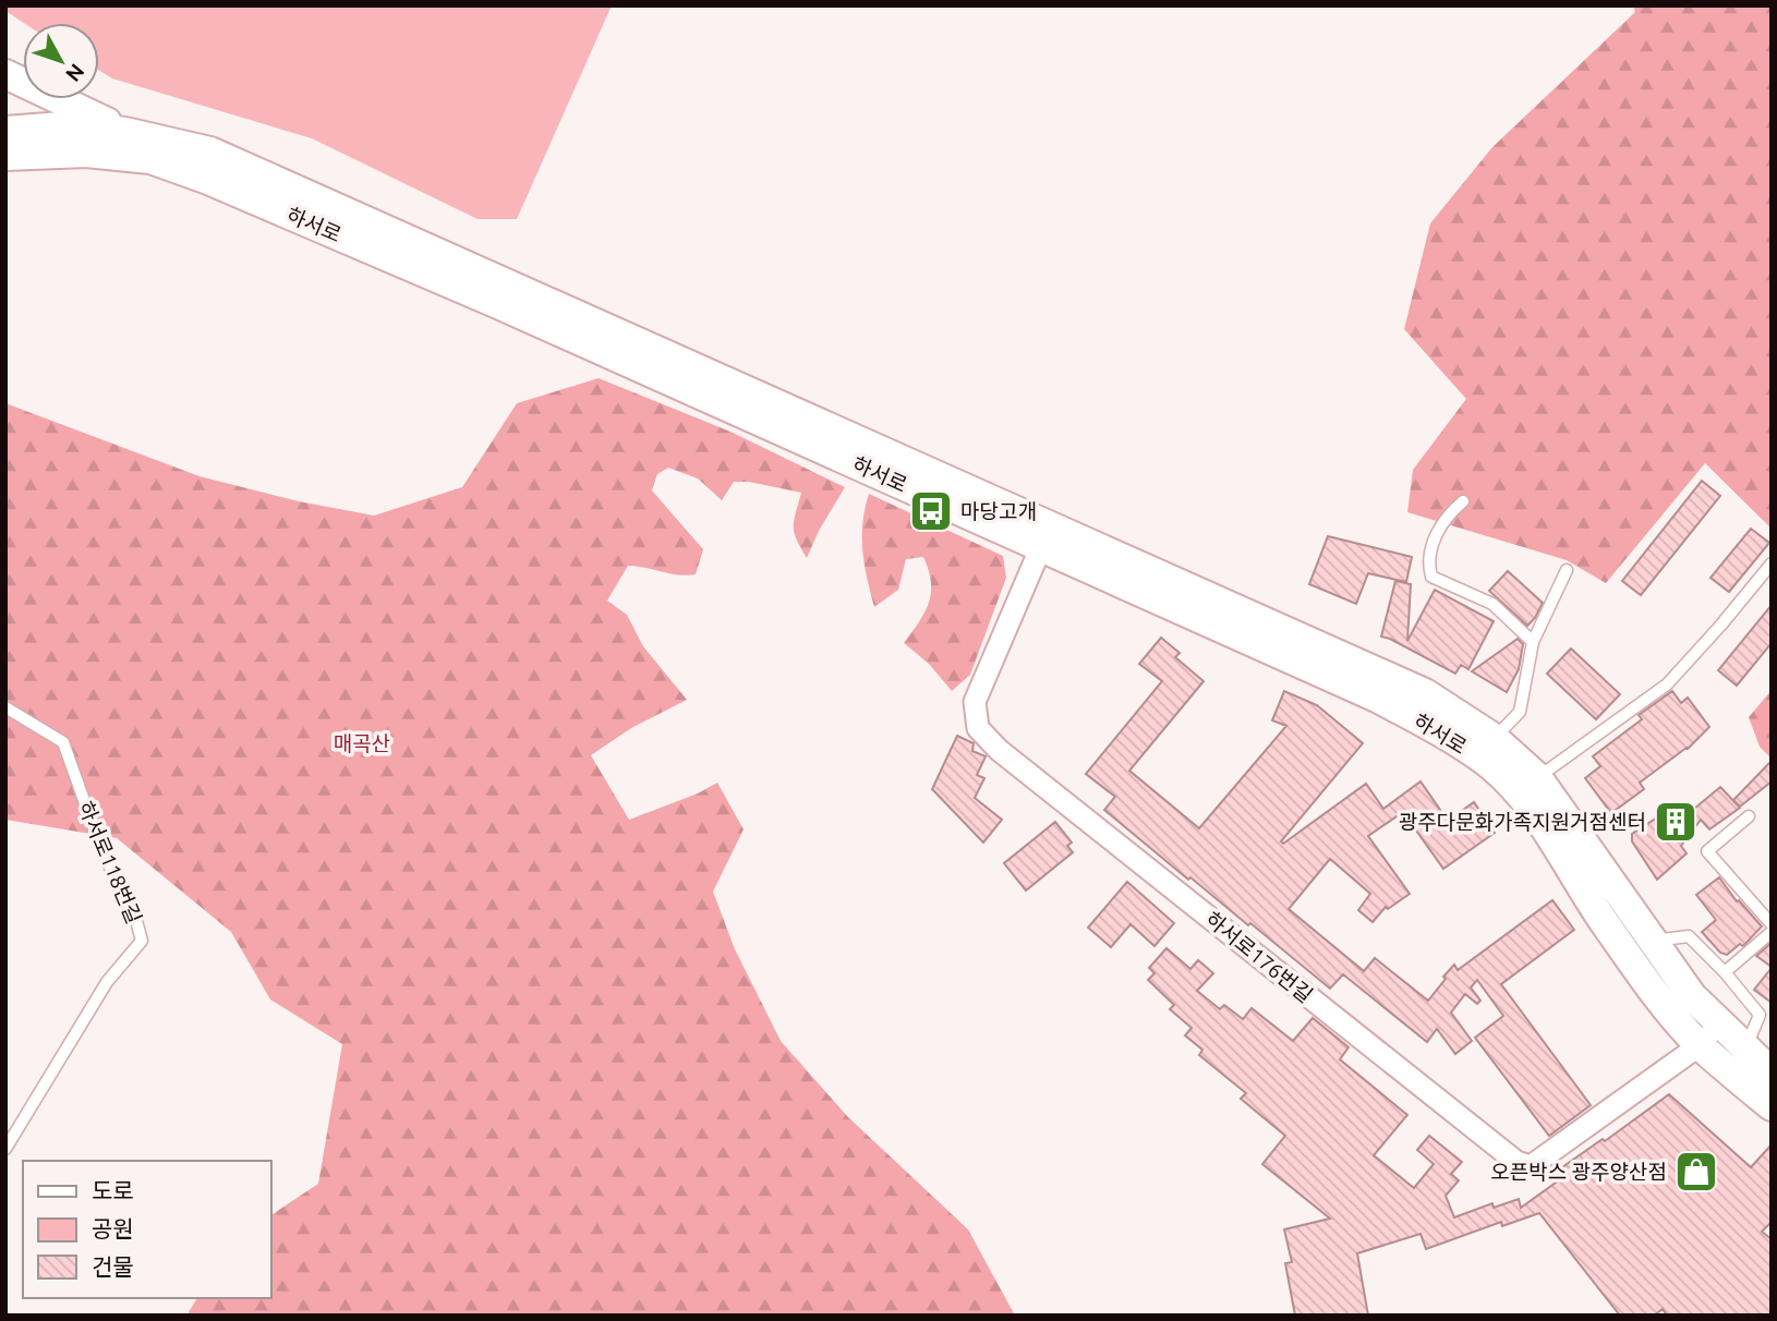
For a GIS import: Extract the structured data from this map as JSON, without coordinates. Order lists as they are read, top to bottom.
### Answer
{
  "streets": {
    "main road": ["하서로"],
    "street": ["하서로176번길"],
    "lane": ["하서로118번길"]
  },
  "crossings": [
    ["하서로", "하서로176번길"]
  ],
  "parks": ["매곡산"],
  "places": {
    "bus stop": ["마당고개"],
    "building": ["광주다문화가족지원거점센터"],
    "shop": ["오픈박스 광주양산점"]
  },
  "legend": ["도로", "공원", "건물"],
  "north": "bottom right"
}
